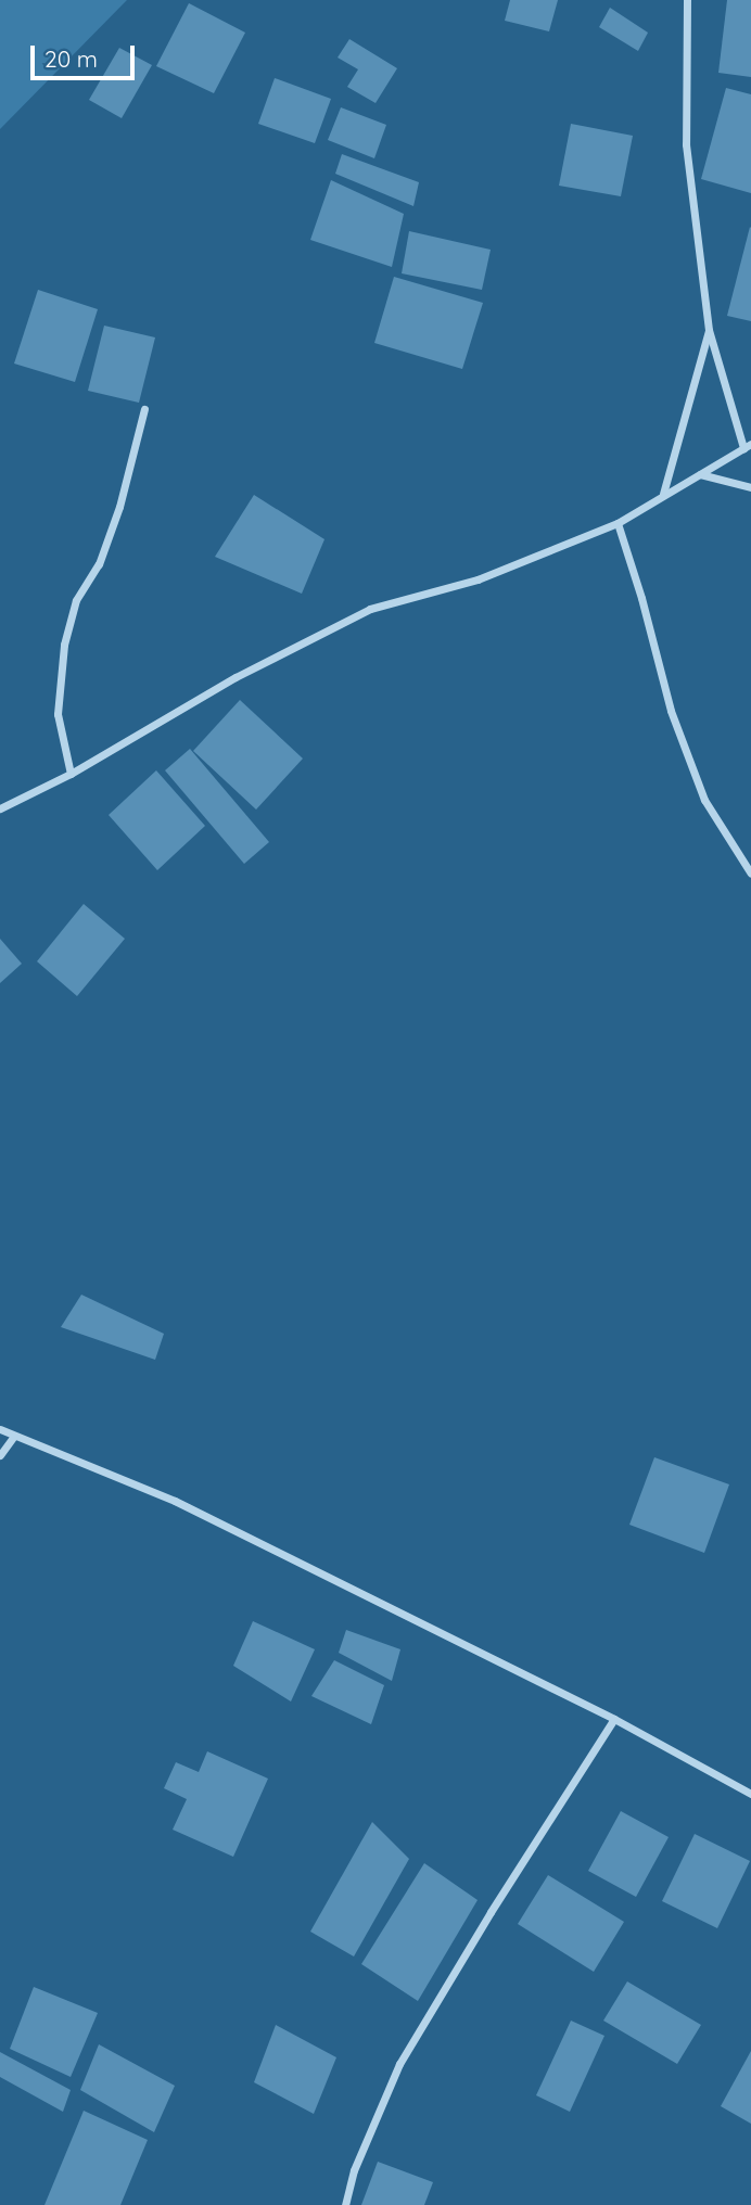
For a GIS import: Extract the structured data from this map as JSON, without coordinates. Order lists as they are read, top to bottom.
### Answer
{
  "scale_bar": "20 m"
}
